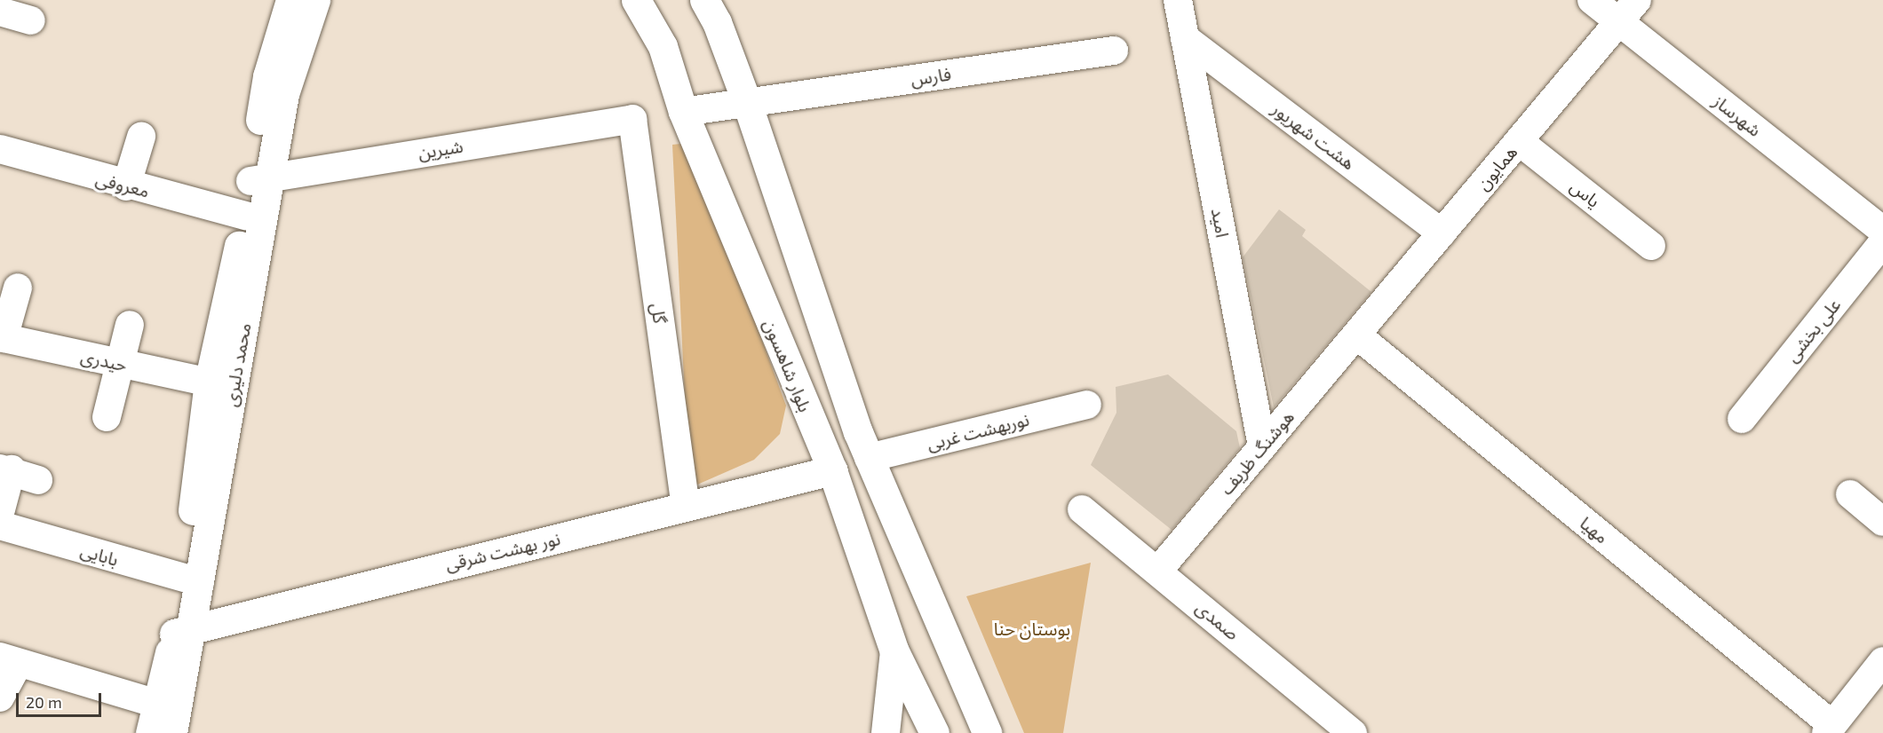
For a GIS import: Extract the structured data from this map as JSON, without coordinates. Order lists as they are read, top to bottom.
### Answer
{
  "streets": {
    "main road": ["محمد دلیری", "بلوار شاهسون", "نور بهشت شرقی"],
    "street": [
      "فارس",
      "شهرساز",
      "هشت شهریور",
      "شیرین",
      "همایون",
      "معروفی",
      "یاس",
      "امید",
      "گل",
      "علی بخشی",
      "حیدری",
      "نوربهشت غربی",
      "هوشنگ ظریف",
      "مهیا",
      "بابایی",
      "صمدی"
    ]
  },
  "crossings": [
    ["فارس", "بلوار شاهسون"],
    ["شهرساز", "همایون"],
    ["هشت شهریور", "همایون"],
    ["هشت شهریور", "امید"],
    ["شیرین", "گل"],
    ["شیرین", "محمد دلیری"],
    ["همایون", "یاس"],
    ["همایون", "هوشنگ ظریف"],
    ["همایون", "مهیا"],
    ["معروفی", "محمد دلیری"],
    ["امید", "هوشنگ ظریف"],
    ["گل", "نور بهشت شرقی"],
    ["حیدری", "محمد دلیری"],
    ["محمد دلیری", "نور بهشت شرقی"],
    ["محمد دلیری", "بابایی"],
    ["بلوار شاهسون", "نور بهشت شرقی"],
    ["هوشنگ ظریف", "مهیا"],
    ["هوشنگ ظریف", "صمدی"]
  ],
  "parks": ["بوستان حنا"],
  "scale_bar": "20 m"
}
